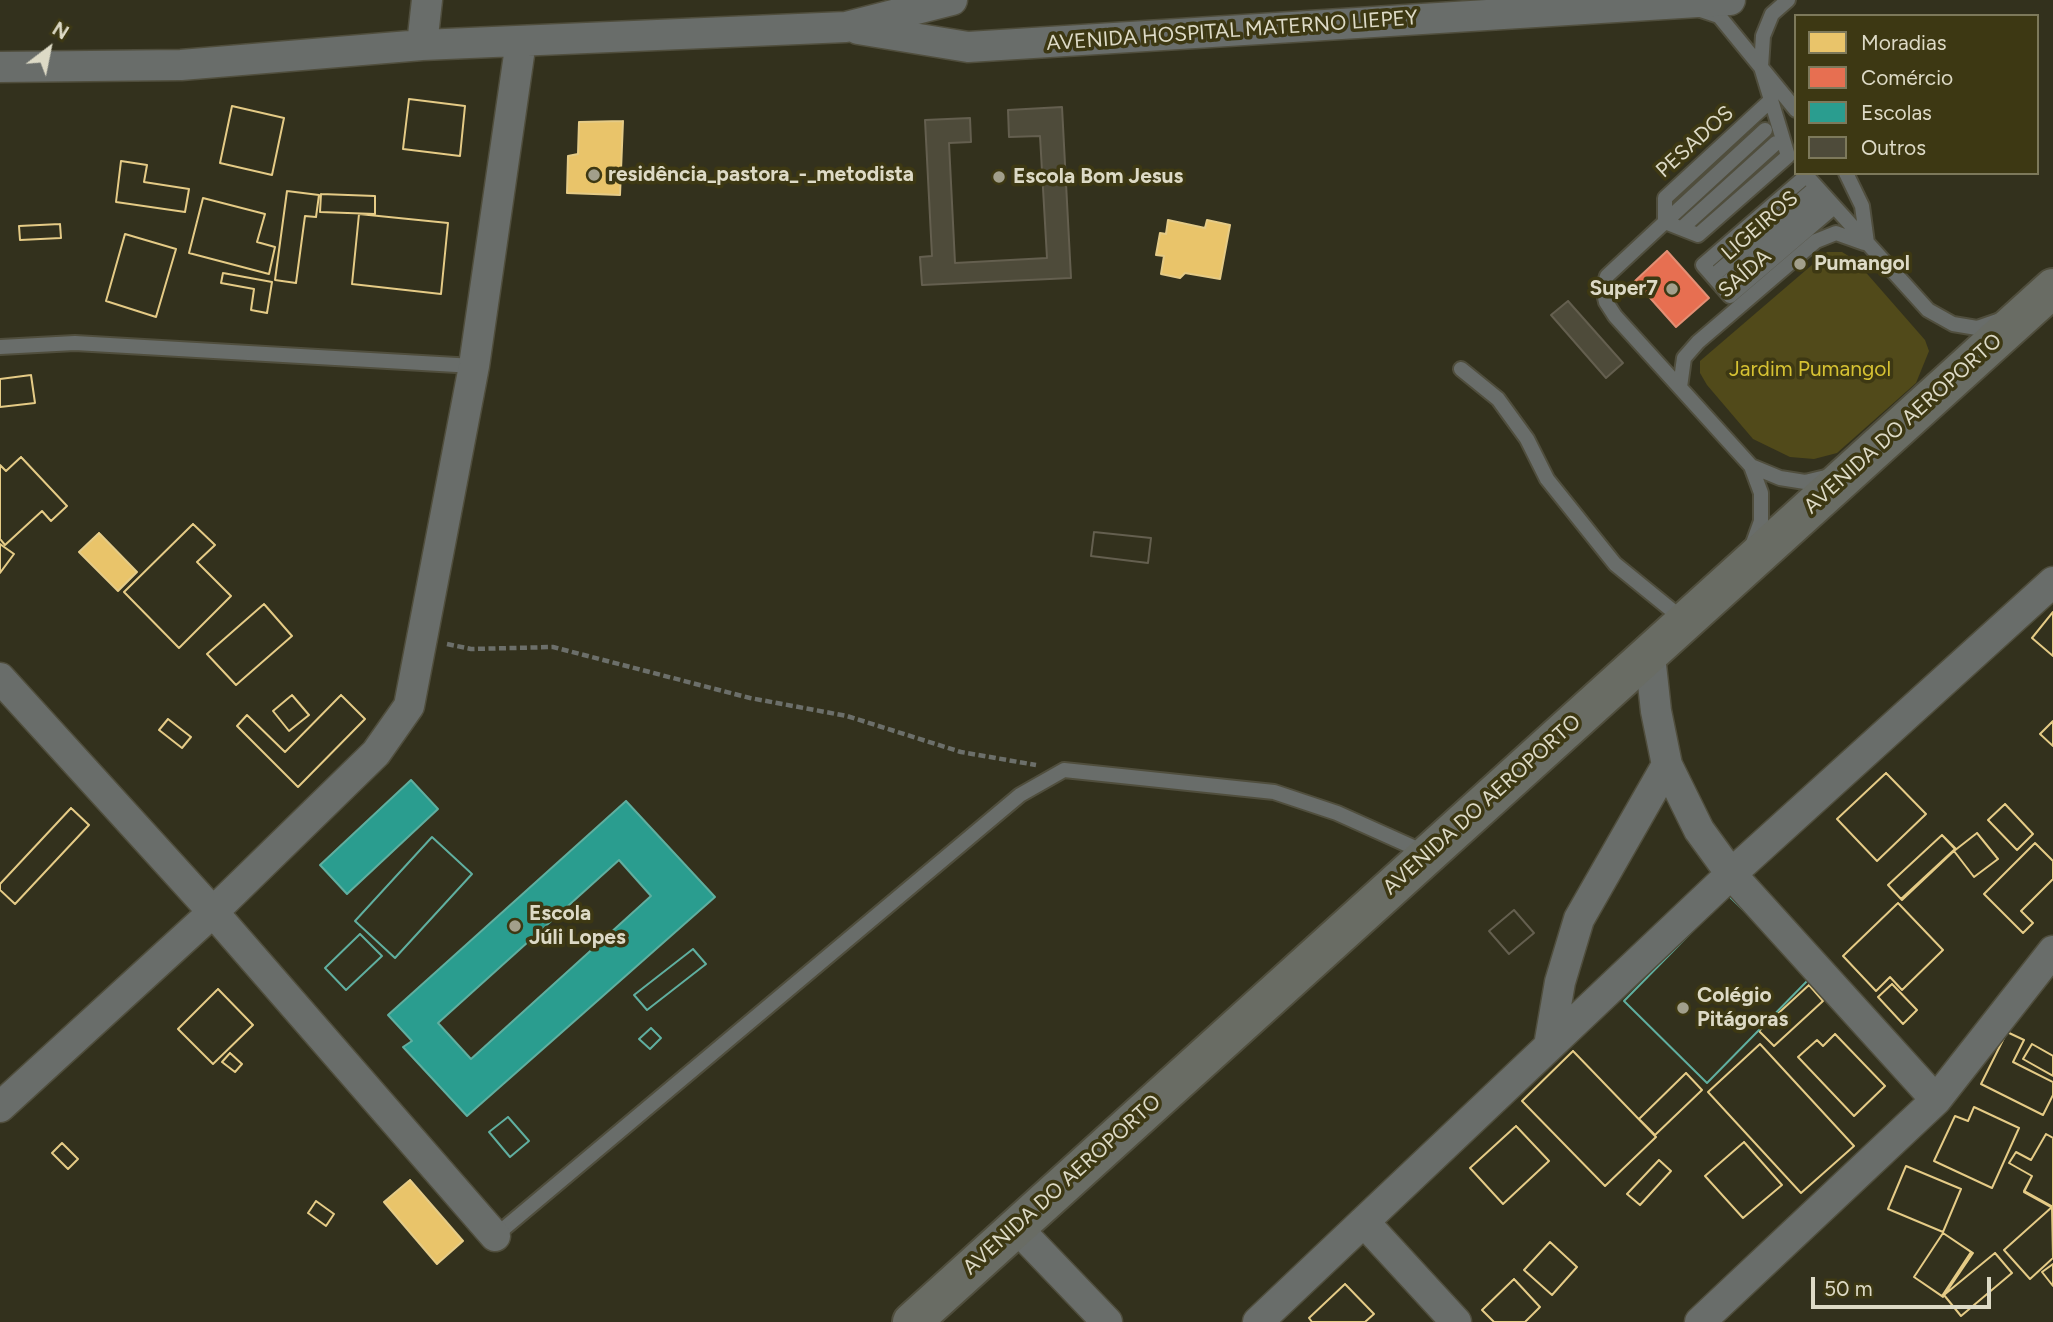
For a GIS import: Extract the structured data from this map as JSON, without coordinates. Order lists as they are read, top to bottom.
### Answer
{
  "streets": {
    "main road": ["AVENIDA DO AEROPORTO"],
    "street": ["AVENIDA HOSPITAL MATERNO LIEPEY"],
    "lane": ["PESADOS", "LIGEIROS", "SAÍDA"]
  },
  "crossings": [
    ["PESADOS", "SAÍDA"]
  ],
  "parks": ["Jardim Pumangol"],
  "places": [
    "residência_pastora_-_metodista",
    "Escola Bom Jesus",
    "Pumangol",
    "Super7",
    "Escola Júli Lopes",
    "Colégio Pitágoras"
  ],
  "legend": [
    "Moradias",
    "Comércio",
    "Escolas",
    "Outros"
  ],
  "scale_bar": "50 m",
  "north": "top right"
}
